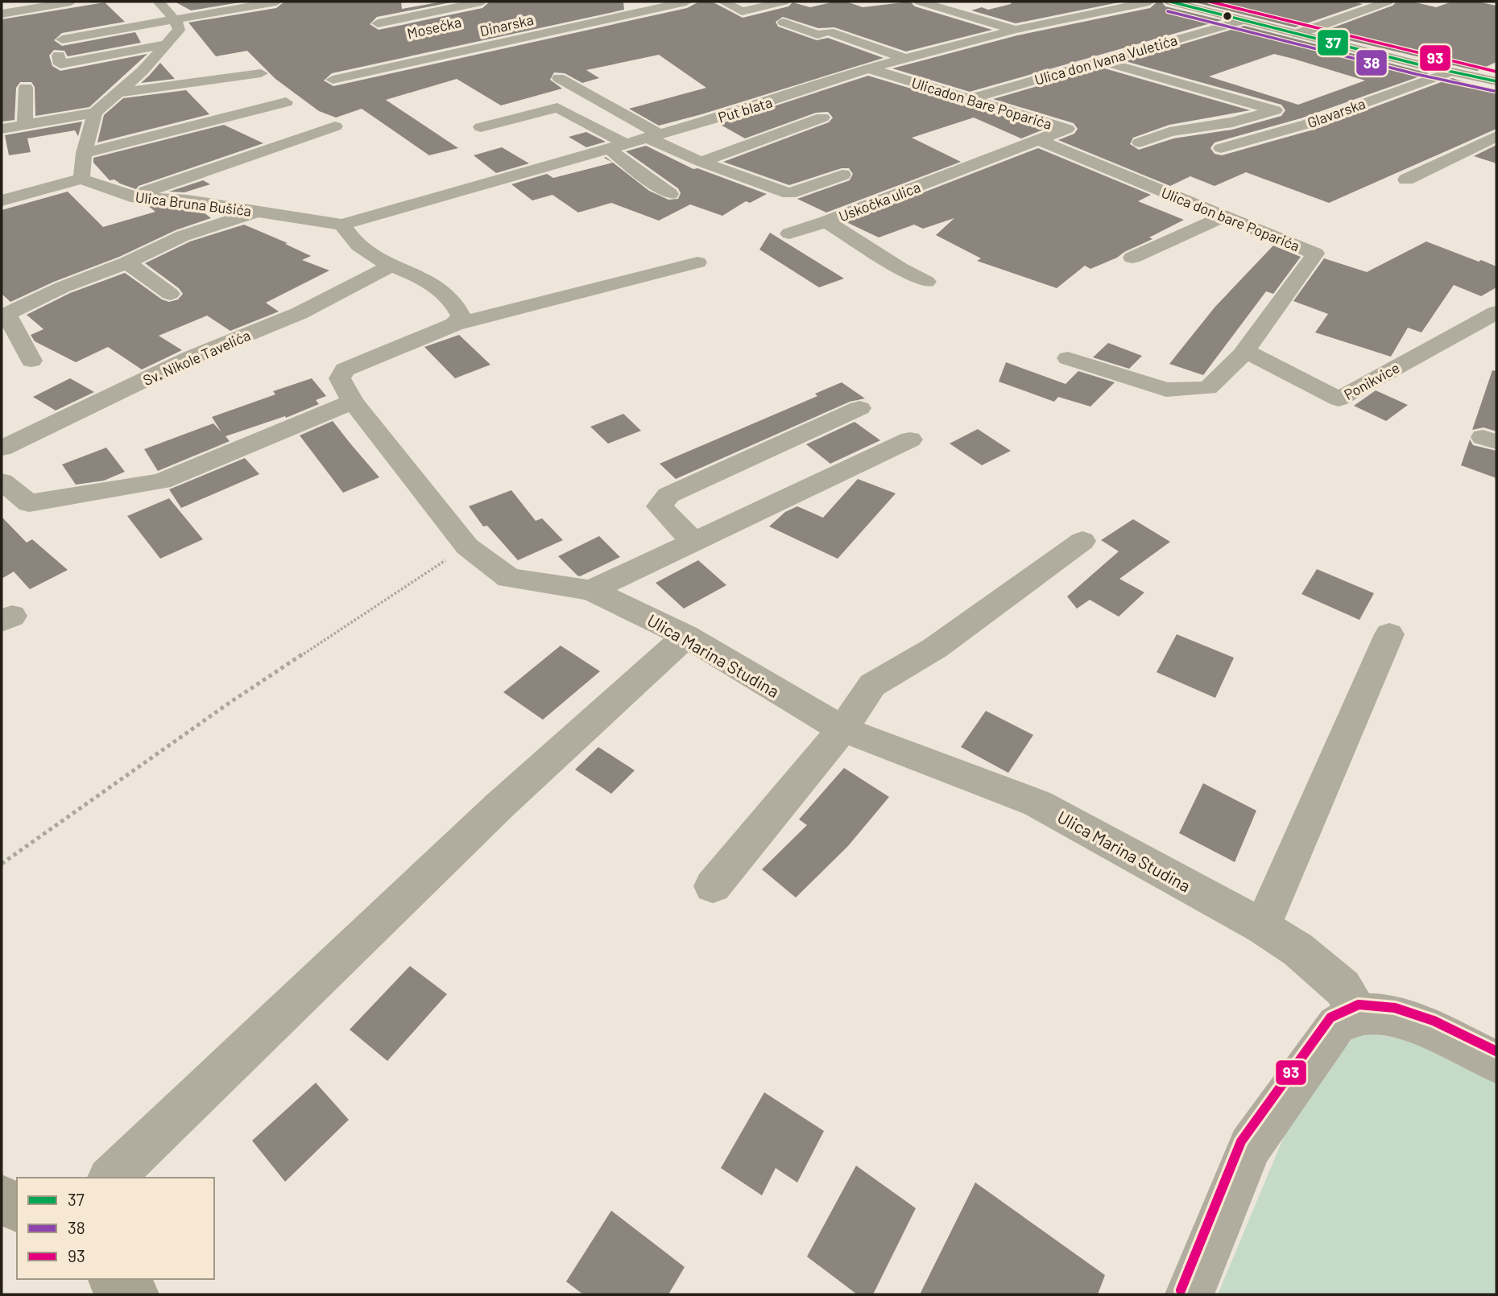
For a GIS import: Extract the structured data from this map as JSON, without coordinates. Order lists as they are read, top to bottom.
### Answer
{
  "streets": {
    "street": [
      "Dinarska",
      "Mosećka",
      "Ulica don Ivana Vuletića",
      "Ulicadon Bare Poparića",
      "Put blata",
      "Glavarska",
      "Uskočka ulica",
      "Ulica Bruna Bušića",
      "Ulica don bare Poparića",
      "Sv. Nikole Tavelića",
      "Ponikvice",
      "Ulica Marina Studina"
    ]
  },
  "crossings": [
    ["Dinarska", "Mosećka"],
    ["Ulica don Ivana Vuletića", "Ulicadon Bare Poparića"],
    ["Ulicadon Bare Poparića", "Put blata"],
    ["Ulicadon Bare Poparića", "Uskočka ulica"],
    ["Ulicadon Bare Poparića", "Ulica don bare Poparića"],
    ["Put blata", "Ulica Bruna Bušića"],
    ["Uskočka ulica", "Ulica don bare Poparića"],
    ["Ulica don bare Poparića", "Ponikvice"]
  ],
  "lines": ["transit line 37", "transit line 93", "transit line 38"],
  "legend": ["37", "38", "93"]
}
